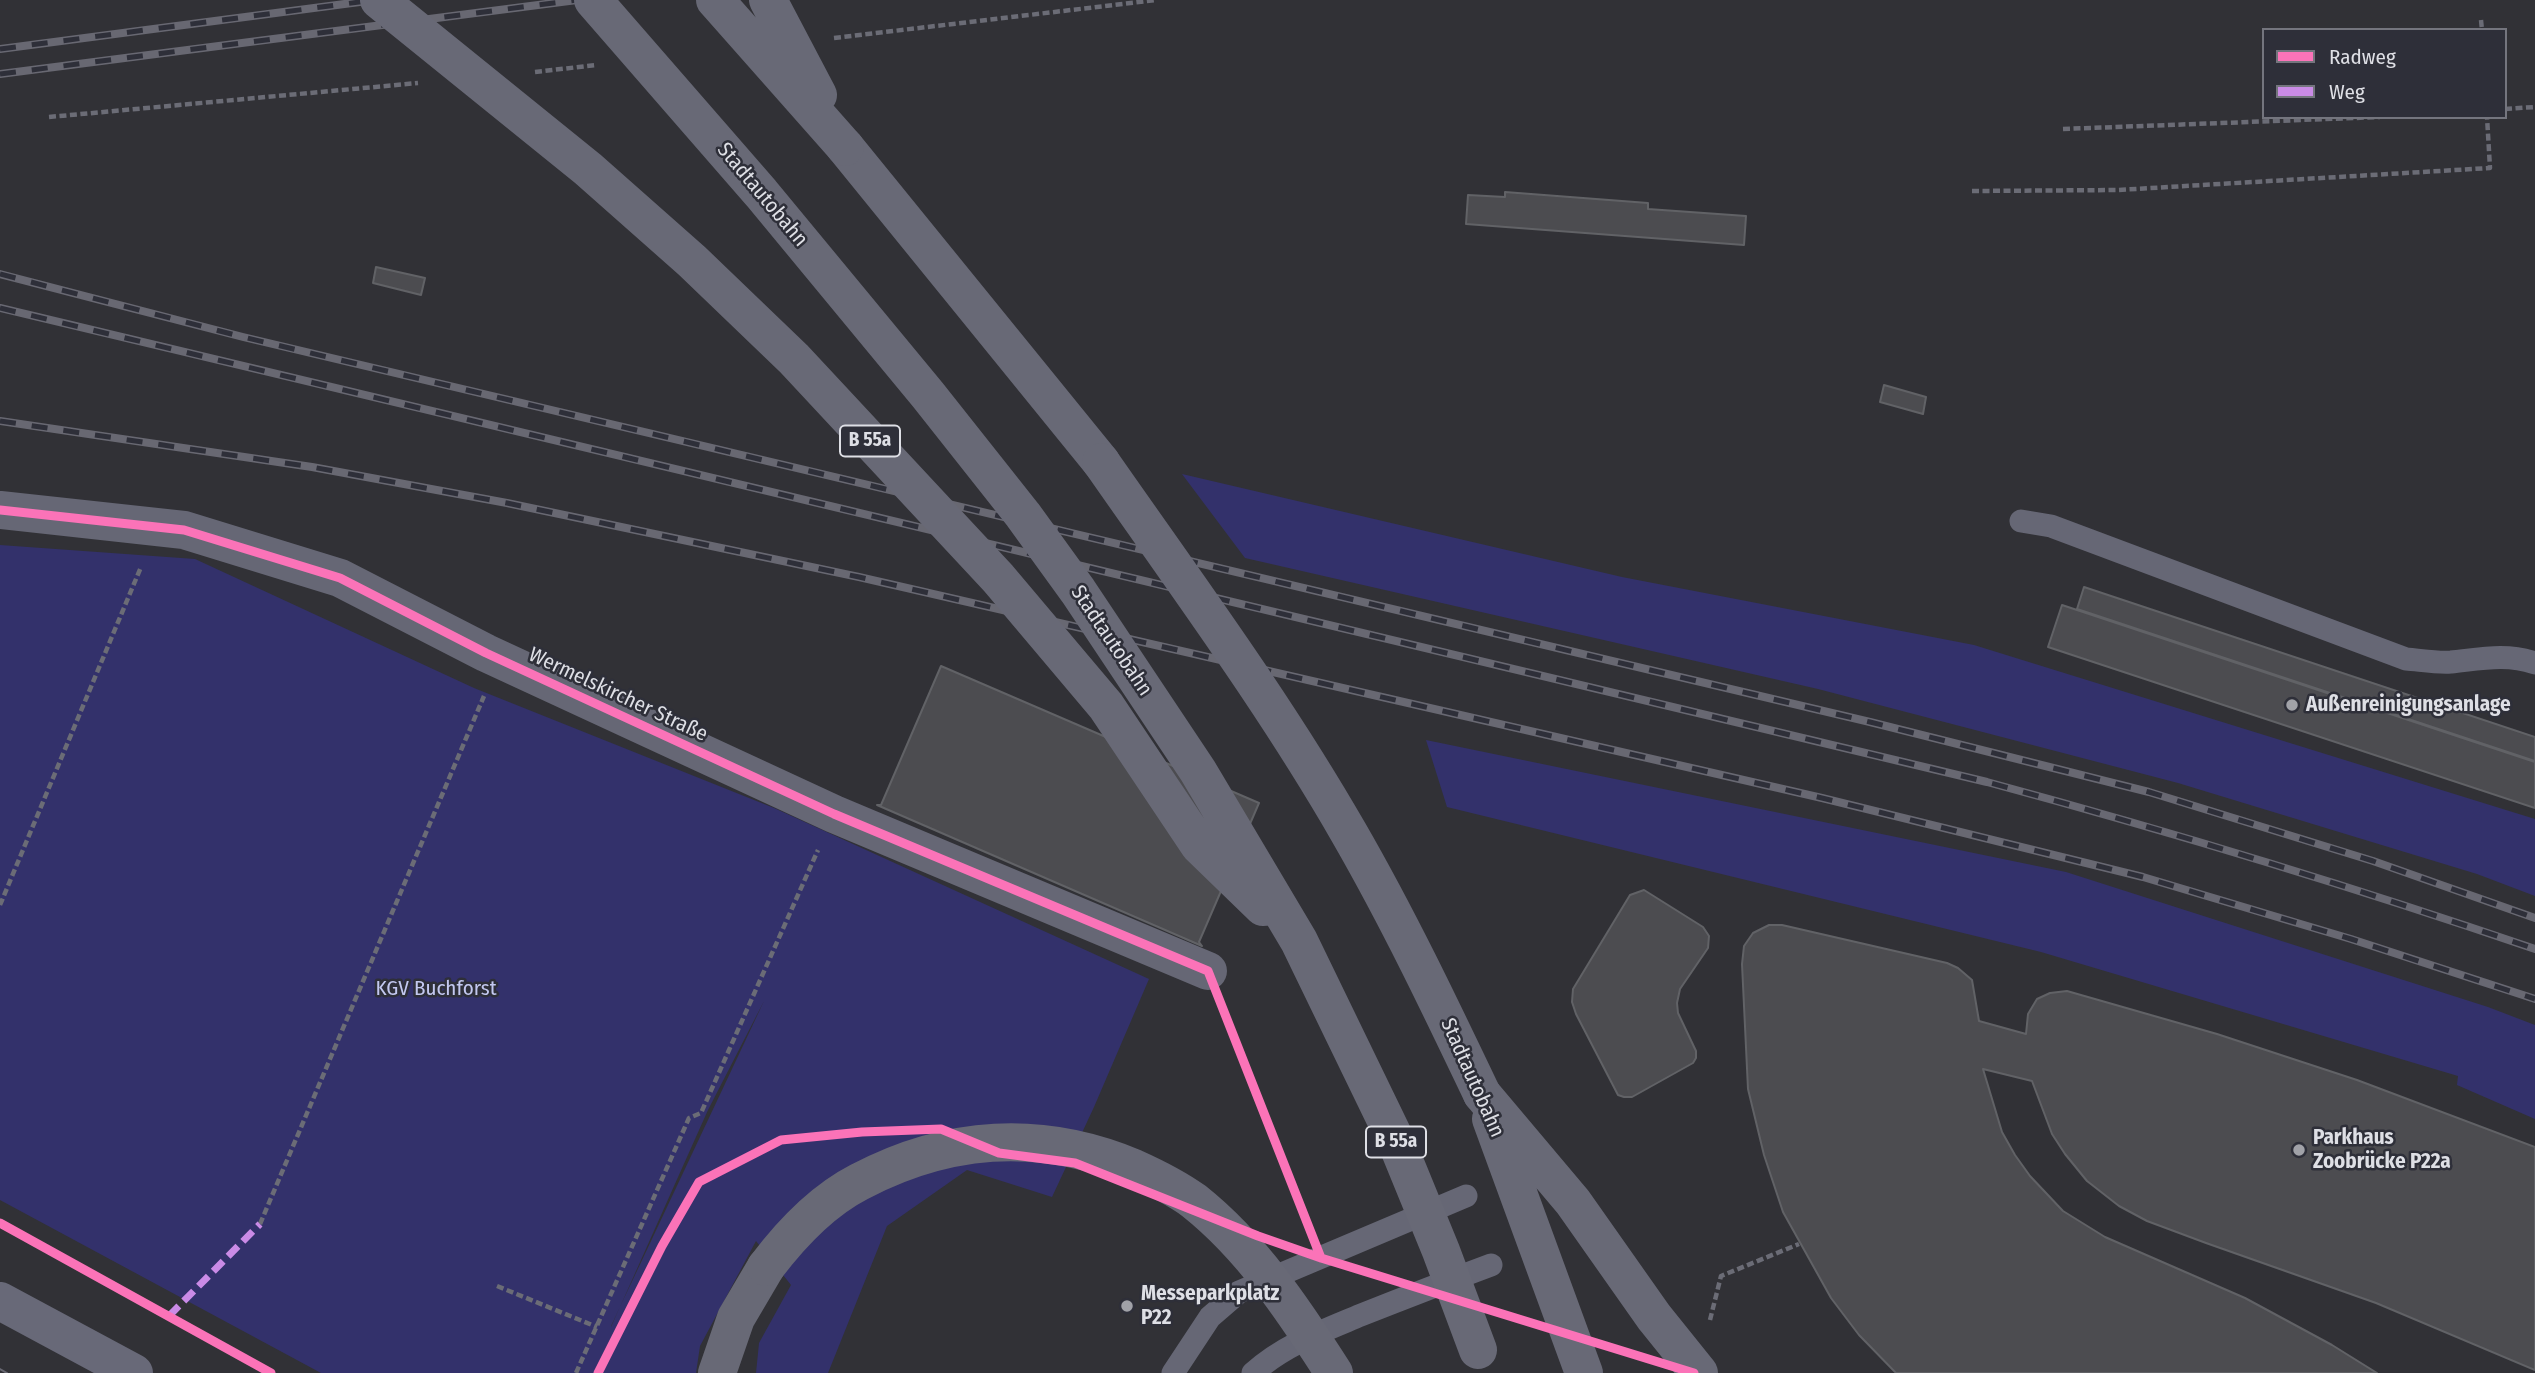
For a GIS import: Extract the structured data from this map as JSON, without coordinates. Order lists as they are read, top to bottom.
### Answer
{
  "streets": {
    "highway": ["Stadtautobahn", "B 55a"],
    "street": ["Wermelskircher Straße"]
  },
  "crossings": [
    ["Stadtautobahn", "B 55a"]
  ],
  "parks": ["KGV Buchforst"],
  "places": ["Außenreinigungsanlage", "Parkhaus Zoobrücke P22a", "Messeparkplatz P22"],
  "legend": ["Radweg", "Weg"]
}
